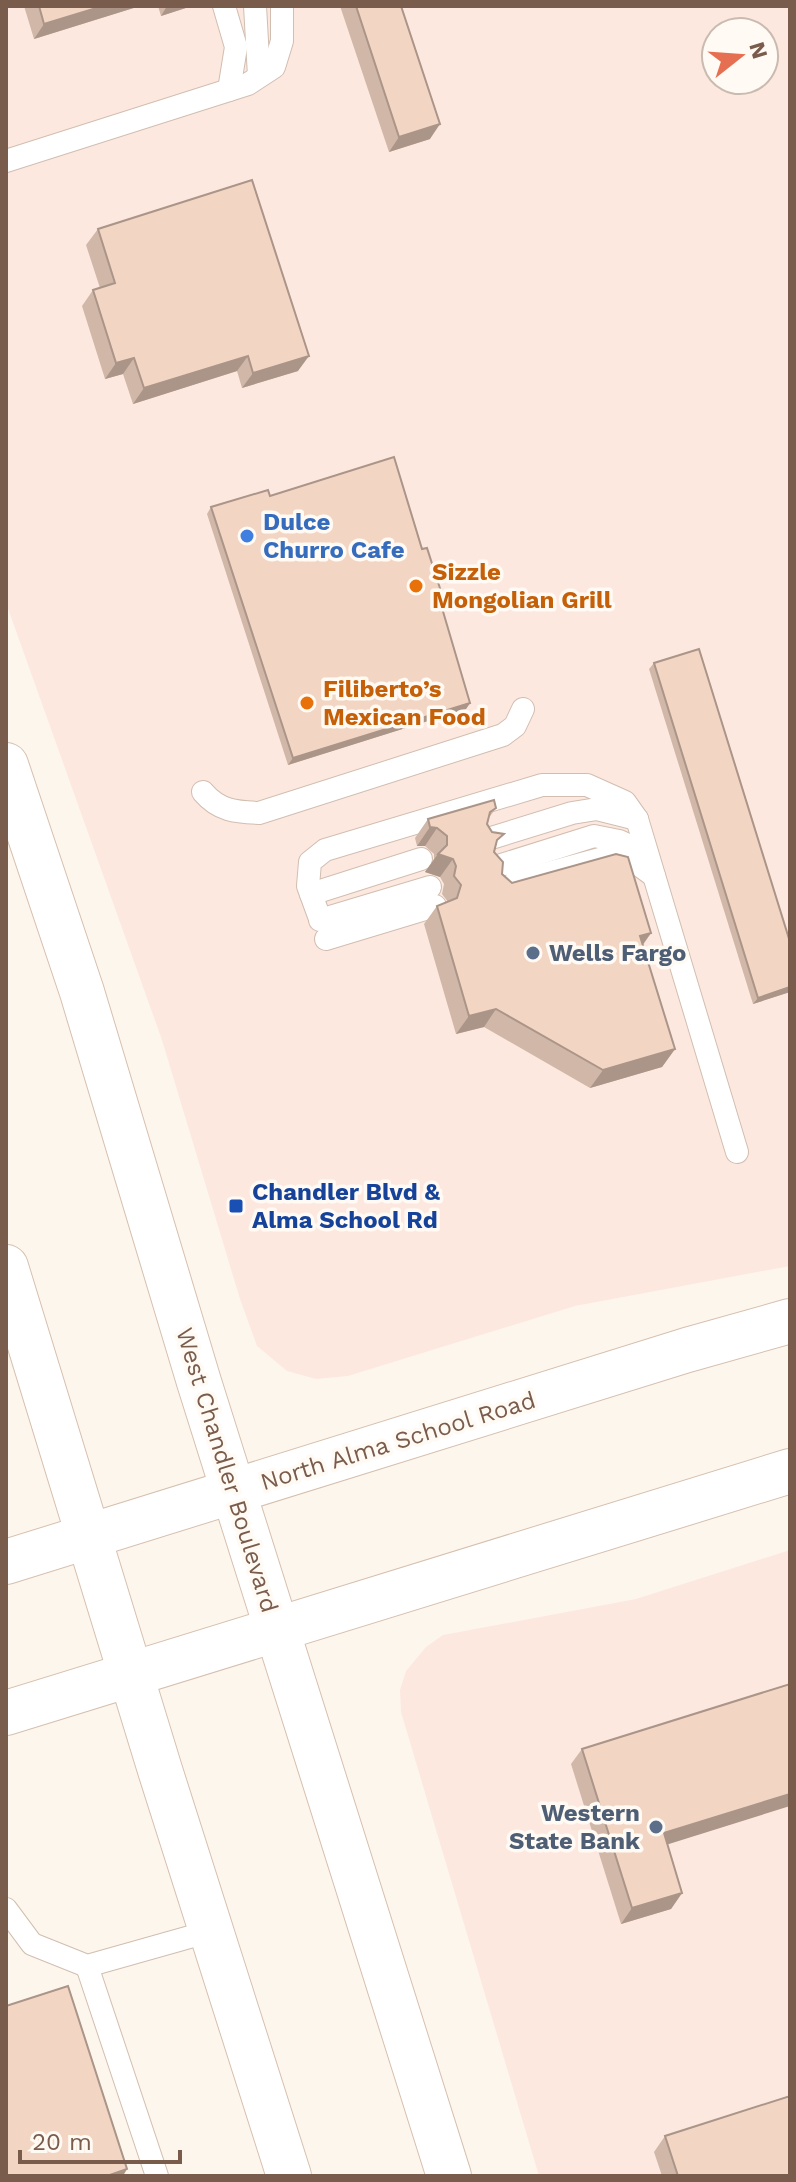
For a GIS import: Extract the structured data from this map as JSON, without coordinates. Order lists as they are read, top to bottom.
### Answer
{
  "streets": {
    "main road": ["North Alma School Road", "West Chandler Boulevard"]
  },
  "crossings": [
    ["North Alma School Road", "West Chandler Boulevard"]
  ],
  "places": {
    "other": [
      "Dulce Churro Cafe",
      "Sizzle Mongolian Grill",
      "Filiberto’s Mexican Food",
      "Wells Fargo",
      "Western State Bank"
    ],
    "transit": ["Chandler Blvd & Alma School Rd"]
  },
  "scale_bar": "20 m",
  "north": "right"
}
